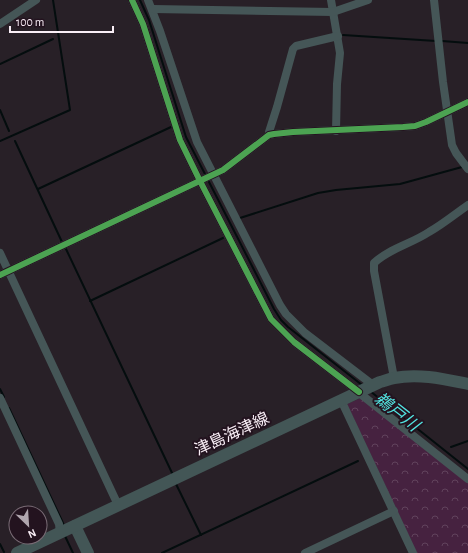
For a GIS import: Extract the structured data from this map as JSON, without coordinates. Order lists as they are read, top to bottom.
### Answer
{
  "streets": {
    "main road": ["津島海津線"]
  },
  "water": ["鵜戸川"],
  "scale_bar": "100 m",
  "north": "bottom right"
}
